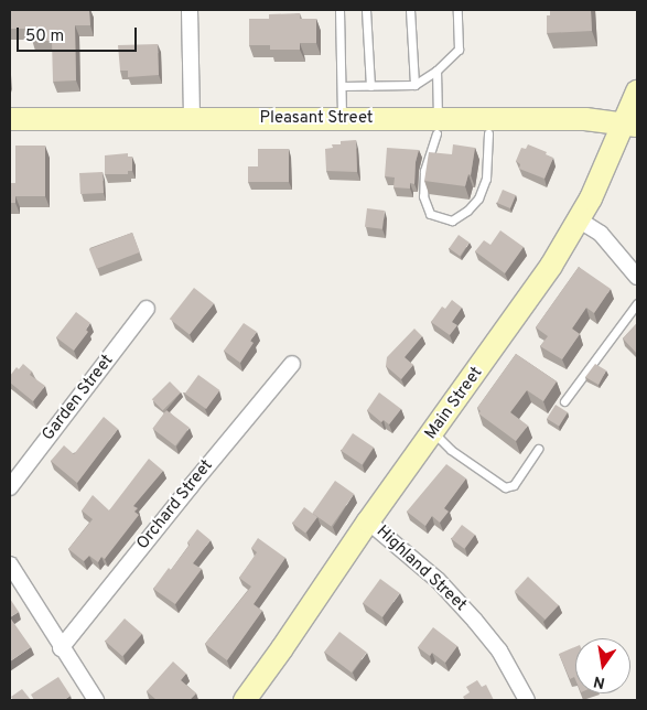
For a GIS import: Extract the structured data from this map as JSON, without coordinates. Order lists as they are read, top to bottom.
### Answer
{
  "streets": {
    "main road": ["Pleasant Street", "Main Street"],
    "street": ["Garden Street", "Orchard Street", "Highland Street"]
  },
  "crossings": [
    ["Pleasant Street", "Main Street"],
    ["Main Street", "Highland Street"]
  ],
  "scale_bar": "50 m",
  "north": "bottom"
}
